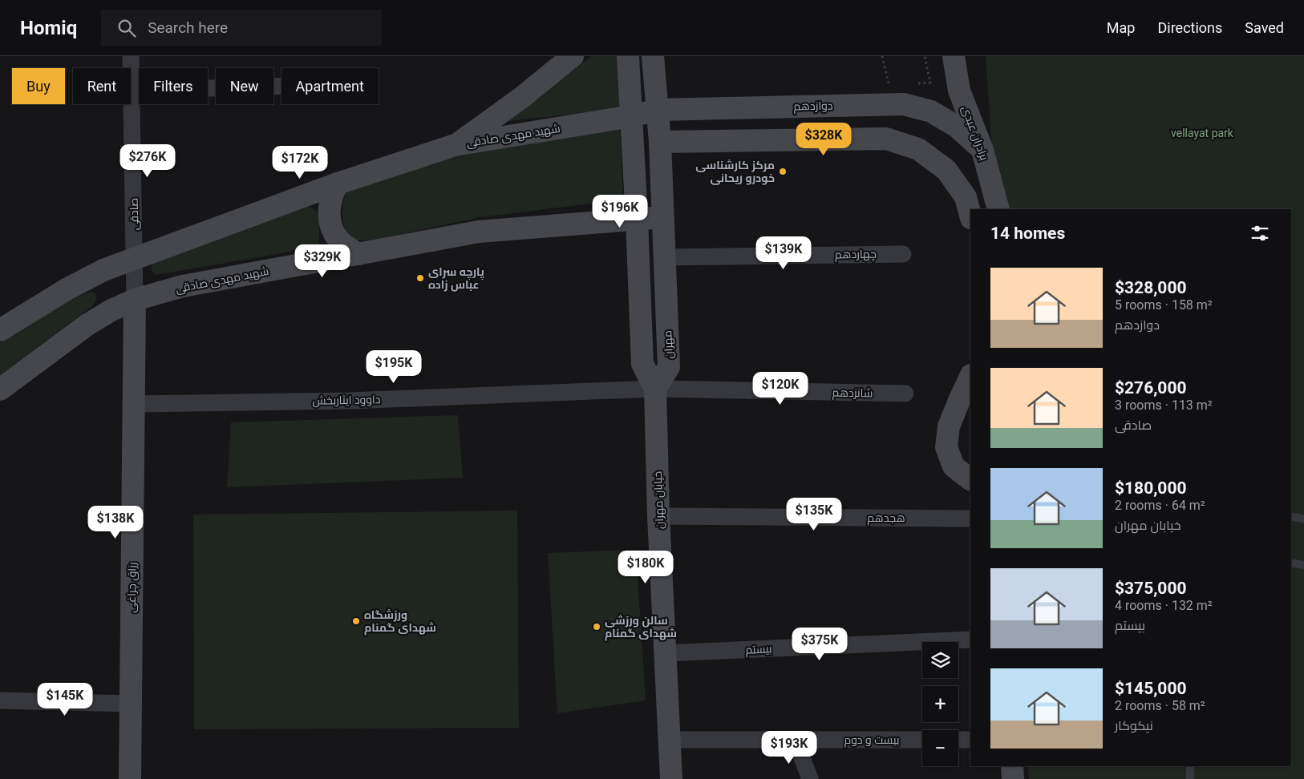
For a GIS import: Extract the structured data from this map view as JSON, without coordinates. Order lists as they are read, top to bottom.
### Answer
{
  "streets": {
    "main road": [
      "دوازدهم",
      "برادران عبدی",
      "شهید مهدی صادقی",
      "مهران",
      "خیابان مهران",
      "رزاق چراغی"
    ],
    "street": [
      "صادقی",
      "چهاردهم",
      "شانزدهم",
      "داوود ایثاربخش",
      "هجدهم",
      "بیستم",
      "بیست و دوم"
    ]
  },
  "crossings": [
    ["دوازدهم", "برادران عبدی"],
    ["دوازدهم", "شهید مهدی صادقی"],
    ["دوازدهم", "مهران"],
    ["شهید مهدی صادقی", "صادقی"],
    ["شهید مهدی صادقی", "مهران"],
    ["شهید مهدی صادقی", "رزاق چراغی"],
    ["صادقی", "رزاق چراغی"],
    ["چهاردهم", "مهران"],
    ["مهران", "شانزدهم"],
    ["مهران", "داوود ایثاربخش"],
    ["مهران", "خیابان مهران"],
    ["شانزدهم", "داوود ایثاربخش"],
    ["شانزدهم", "خیابان مهران"],
    ["داوود ایثاربخش", "خیابان مهران"],
    ["داوود ایثاربخش", "رزاق چراغی"],
    ["خیابان مهران", "هجدهم"],
    ["خیابان مهران", "بیستم"],
    ["خیابان مهران", "بیست و دوم"]
  ],
  "parks": ["vellayat park"],
  "places": [
    "مرکز کارشناسی خودرو ریحانی",
    "پارچه سرای عباس زاده",
    "ورزشگاه شهدای گمنام",
    "سالن ورزشی شهدای گمنام"
  ],
  "page": {
    "header": "Homiq",
    "search": "Search here",
    "nav": ["Map", "Directions", "Saved"],
    "chip": [
      "Buy",
      "Rent",
      "Filters",
      "New",
      "Apartment"
    ],
    "price": [
      "$328K",
      "$276K",
      "$172K",
      "$196K",
      "$139K",
      "$329K",
      "$195K",
      "$120K",
      "$135K",
      "$138K",
      "$180K",
      "$375K",
      "$145K",
      "$193K"
    ],
    "heading": "14 homes",
    "list": [
      {
        "name": "$328,000",
        "note": "5 rooms · 158 m² · دوازدهم"
      },
      {
        "name": "$276,000",
        "note": "3 rooms · 113 m² · صادقی"
      },
      {
        "name": "$180,000",
        "note": "2 rooms · 64 m² · خیابان مهران"
      },
      {
        "name": "$375,000",
        "note": "4 rooms · 132 m² · بیستم"
      },
      {
        "name": "$145,000",
        "note": "2 rooms · 58 m² · نیکوکار"
      }
    ],
    "map_buttons": ["+", "−"]
  }
}
